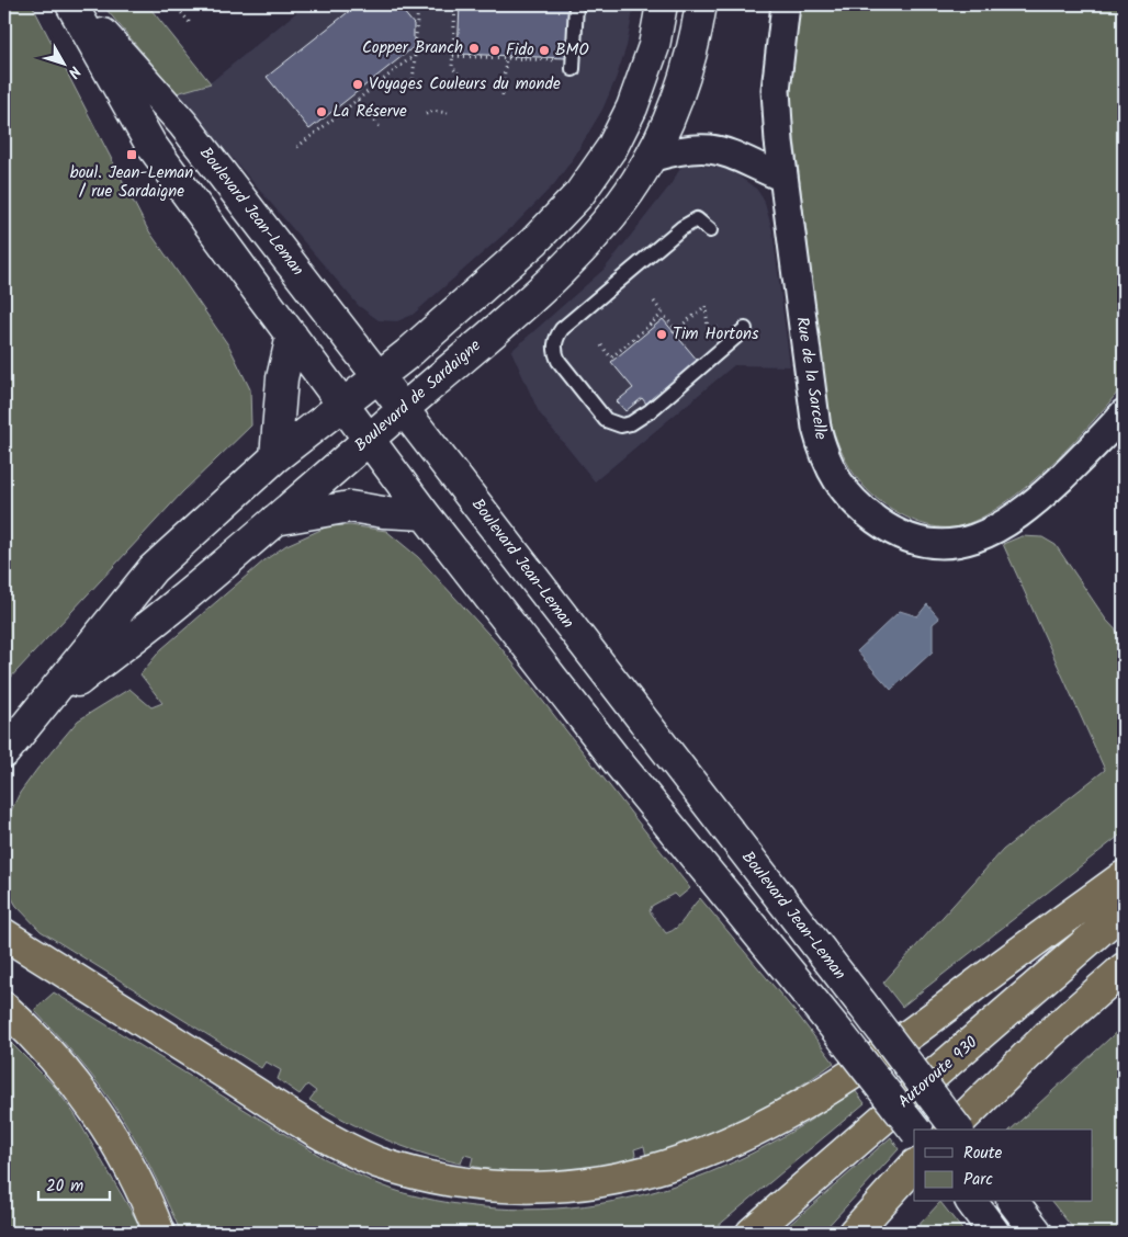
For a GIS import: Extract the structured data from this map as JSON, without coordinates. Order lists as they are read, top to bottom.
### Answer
{
  "streets": {
    "highway": ["Autoroute 930"],
    "street": ["Boulevard Jean-Leman", "Rue de la Sarcelle", "Boulevard de Sardaigne"]
  },
  "crossings": [
    ["Boulevard Jean-Leman", "Boulevard de Sardaigne"]
  ],
  "places": {
    "other": [
      "Copper Branch",
      "Fido",
      "BMO",
      "Voyages Couleurs du monde",
      "La Réserve",
      "Tim Hortons"
    ],
    "transit": ["boul. Jean-Leman / rue Sardaigne"]
  },
  "legend": ["Route", "Parc"],
  "scale_bar": "20 m",
  "north": "bottom right"
}
